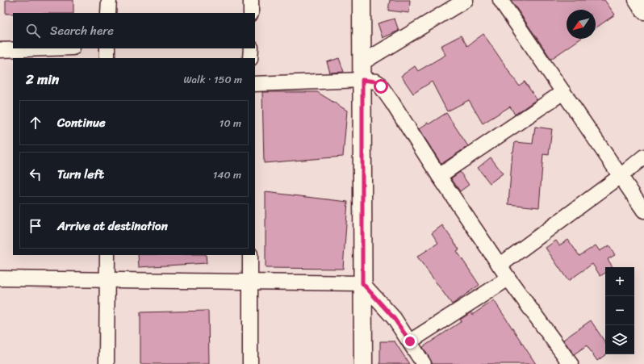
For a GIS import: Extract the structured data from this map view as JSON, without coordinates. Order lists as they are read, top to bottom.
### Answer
{
  "north": "bottom left",
  "page": {
    "search": "Search here",
    "heading": ["2 min", "Walk · 150 m"],
    "list": [
      ["Continue", "10 m"],
      ["Turn left", "140 m"],
      "Arrive at destination"
    ],
    "map_buttons": ["+", "−"]
  }
}
